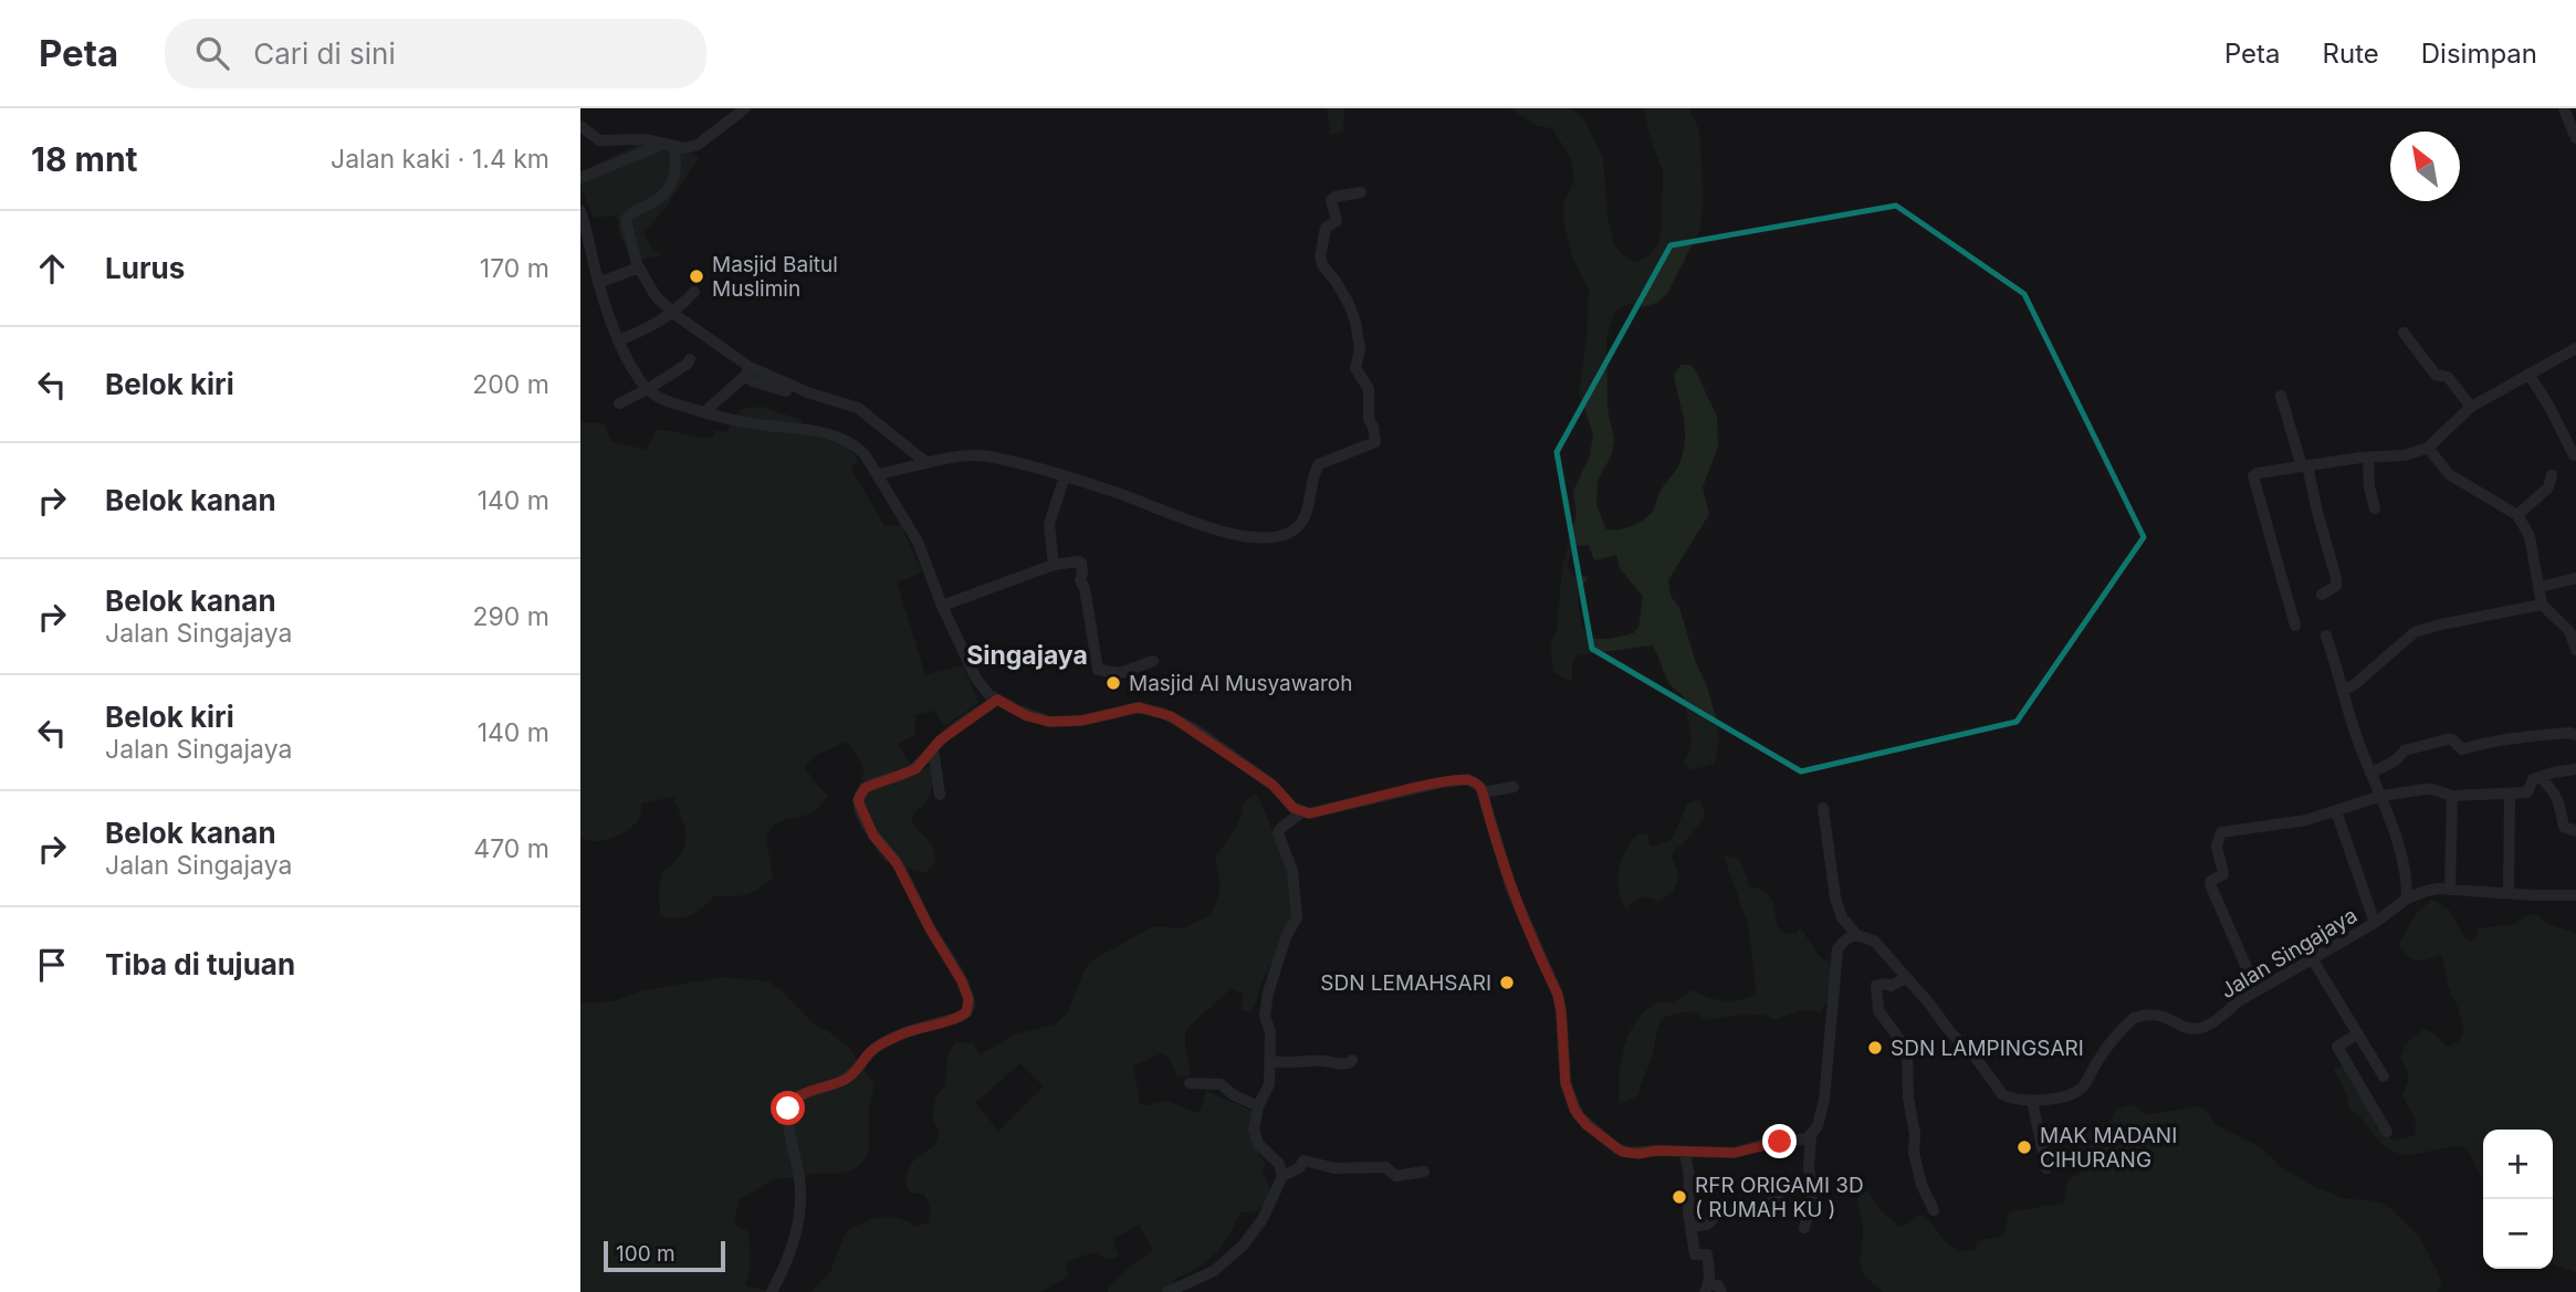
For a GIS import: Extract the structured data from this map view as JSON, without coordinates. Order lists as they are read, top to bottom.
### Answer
{
  "streets": {
    "street": ["Jalan Singajaya"]
  },
  "districts": ["Singajaya"],
  "places": [
    "Masjid Baitul Muslimin",
    "Masjid Al Musyawaroh",
    "SDN LEMAHSARI",
    "SDN LAMPINGSARI",
    "MAK MADANI CIHURANG",
    "RFR ORIGAMI 3D ( RUMAH KU )"
  ],
  "scale_bar": "100 m",
  "north": "top left",
  "page": {
    "header": "Peta",
    "search": "Cari di sini",
    "nav": ["Peta", "Rute", "Disimpan"],
    "heading": ["18 mnt", "Jalan kaki · 1.4 km"],
    "list": [
      ["Lurus", "170 m"],
      ["Belok kiri", "200 m"],
      ["Belok kanan", "140 m"],
      ["Belok kanan", "Jalan Singajaya", "290 m"],
      ["Belok kiri", "Jalan Singajaya", "140 m"],
      ["Belok kanan", "Jalan Singajaya", "470 m"],
      "Tiba di tujuan"
    ],
    "map_buttons": ["+", "−"],
    "scale": "100 m"
  }
}
